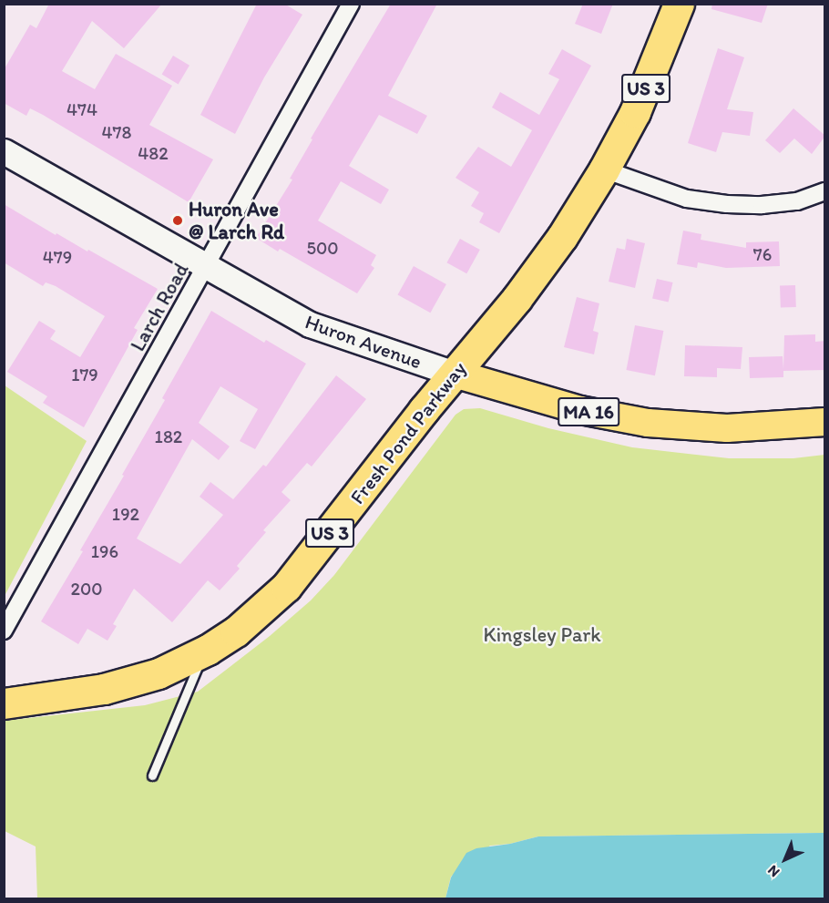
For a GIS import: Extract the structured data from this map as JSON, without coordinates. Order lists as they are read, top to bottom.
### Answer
{
  "streets": {
    "highway": ["US 3", "Fresh Pond Parkway"],
    "main road": ["Huron Avenue", "MA 16"],
    "street": ["Larch Road"]
  },
  "crossings": [
    ["Larch Road", "Huron Avenue"],
    ["Huron Avenue", "Fresh Pond Parkway"]
  ],
  "parks": ["Kingsley Park"],
  "places": ["Huron Ave @ Larch Rd"],
  "house_numbers": [
    "474",
    "478",
    "482",
    "500",
    "76",
    "479",
    "179",
    "182",
    "192",
    "196",
    "200"
  ],
  "north": "bottom left"
}
